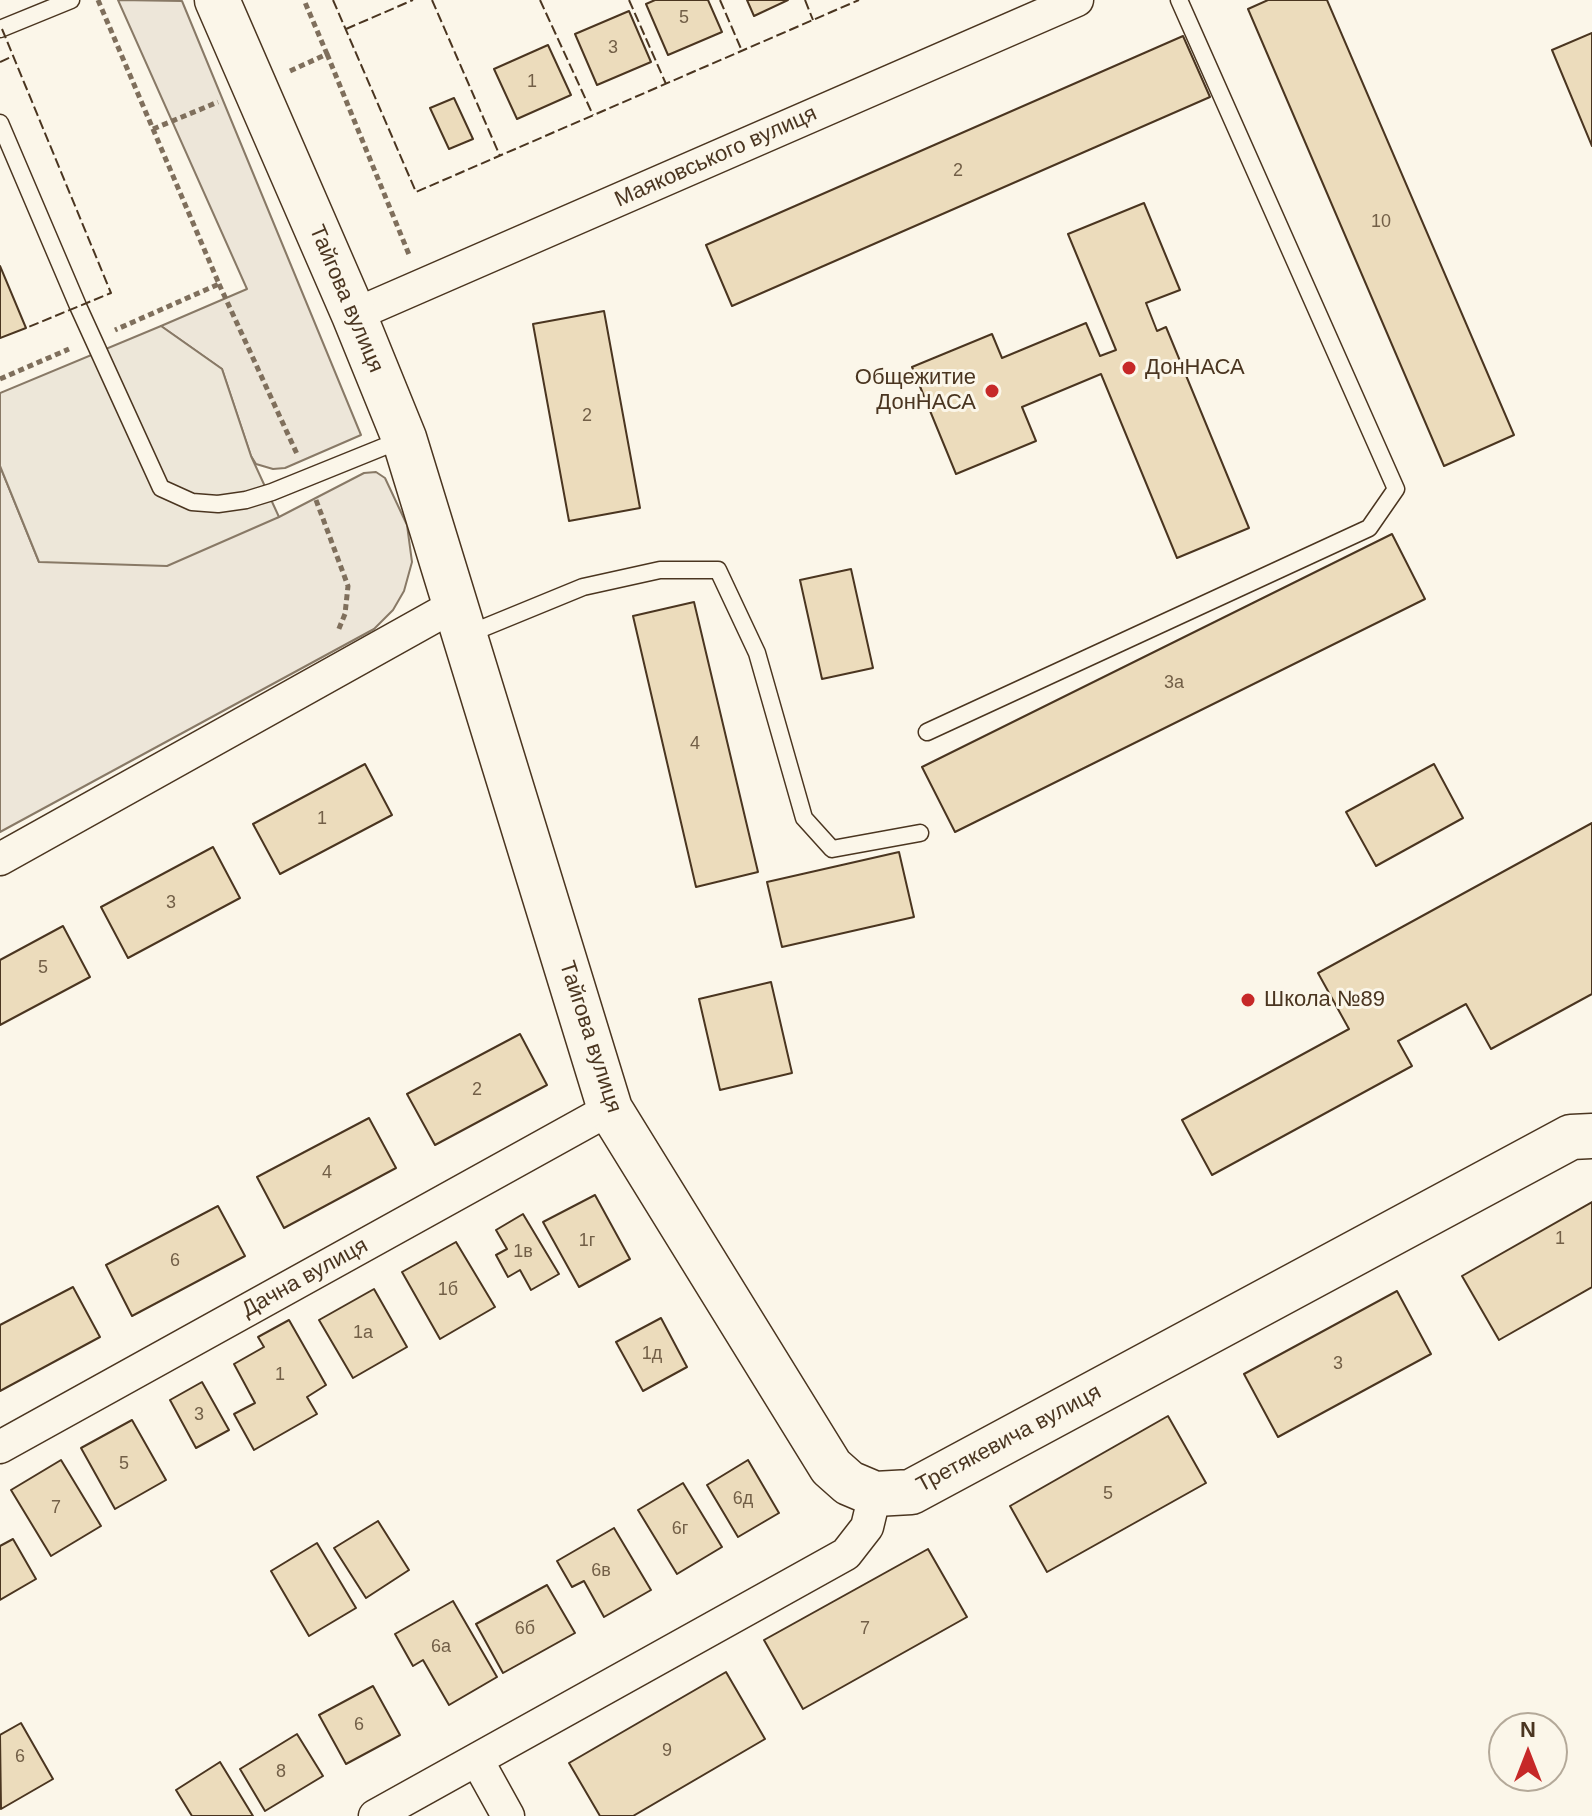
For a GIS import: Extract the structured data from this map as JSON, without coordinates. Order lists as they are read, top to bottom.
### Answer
{
  "streets": {
    "street": [
      "Маяковського вулиця",
      "Тайгова вулиця",
      "Дачна вулиця",
      "Третякевича вулиця"
    ]
  },
  "crossings": [
    ["Маяковського вулиця", "Тайгова вулиця"],
    ["Тайгова вулиця", "Дачна вулиця"],
    ["Тайгова вулиця", "Третякевича вулиця"]
  ],
  "places": ["ДонНАСА", "Общежитие ДонНАСА", "Школа №89"],
  "house_numbers": [
    "5",
    "3",
    "1",
    "2",
    "10",
    "2",
    "3а",
    "4",
    "1",
    "3",
    "5",
    "2",
    "4",
    "1",
    "1г",
    "1в",
    "6",
    "1б",
    "1а",
    "1д",
    "3",
    "1",
    "3",
    "5",
    "5",
    "6д",
    "7",
    "6г",
    "6в",
    "6б",
    "7",
    "6а",
    "6",
    "9",
    "6",
    "8"
  ],
  "north": "top"
}
